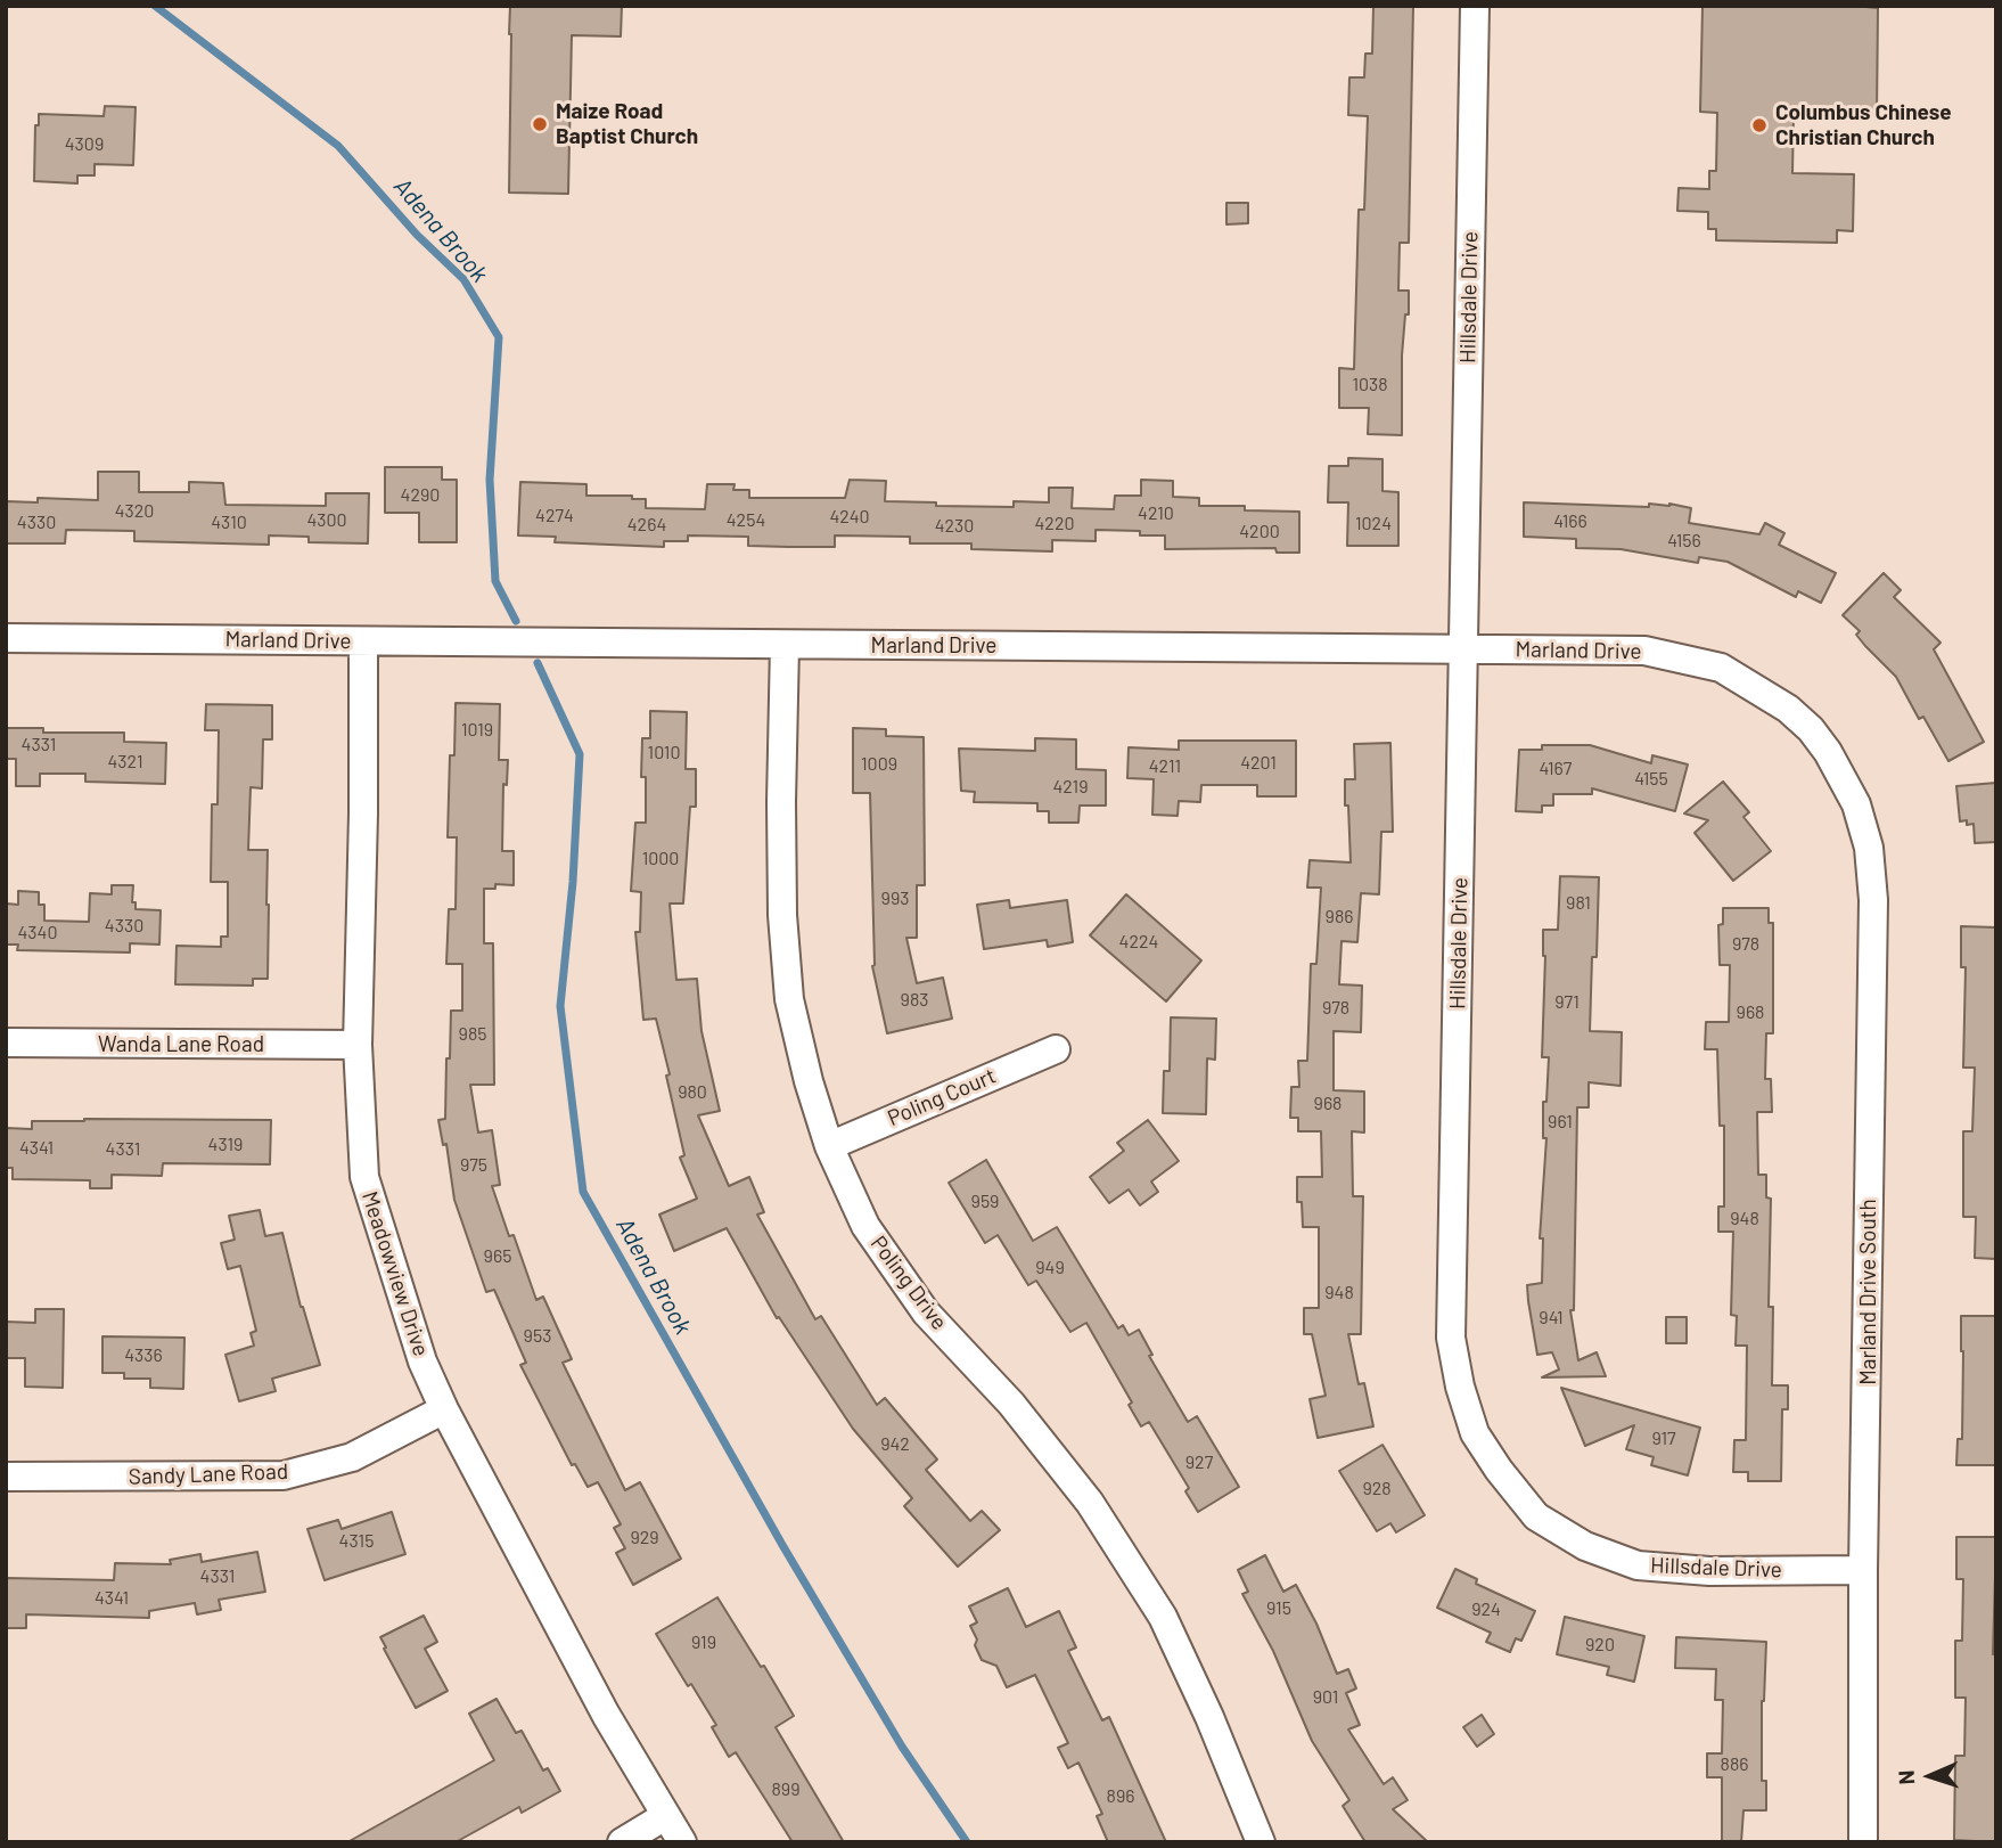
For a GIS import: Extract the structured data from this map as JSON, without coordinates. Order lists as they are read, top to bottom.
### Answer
{
  "streets": {
    "street": [
      "Hillsdale Drive",
      "Marland Drive",
      "Wanda Lane Road",
      "Poling Court",
      "Meadowview Drive",
      "Poling Drive",
      "Marland Drive South",
      "Sandy Lane Road"
    ]
  },
  "crossings": [
    ["Hillsdale Drive", "Marland Drive"],
    ["Hillsdale Drive", "Marland Drive South"],
    ["Marland Drive", "Meadowview Drive"],
    ["Marland Drive", "Poling Drive"],
    ["Marland Drive", "Marland Drive South"],
    ["Wanda Lane Road", "Meadowview Drive"],
    ["Poling Court", "Poling Drive"],
    ["Meadowview Drive", "Sandy Lane Road"]
  ],
  "water": ["Adena Brook"],
  "places": ["Maize Road Baptist Church", "Columbus Chinese Christian Church"],
  "house_numbers": [
    "4309",
    "1038",
    "4290",
    "4320",
    "4210",
    "4274",
    "4240",
    "4300",
    "4254",
    "4166",
    "4330",
    "4310",
    "4220",
    "1024",
    "4264",
    "4230",
    "4200",
    "4156",
    "1019",
    "4331",
    "1010",
    "4321",
    "4201",
    "1009",
    "4211",
    "4167",
    "4155",
    "4219",
    "1000",
    "993",
    "981",
    "986",
    "4330",
    "4340",
    "4224",
    "978",
    "983",
    "971",
    "978",
    "968",
    "985",
    "980",
    "968",
    "961",
    "4319",
    "4341",
    "4331",
    "975",
    "959",
    "948",
    "965",
    "949",
    "948",
    "941",
    "953",
    "4336",
    "917",
    "942",
    "927",
    "928",
    "929",
    "4315",
    "4331",
    "4341",
    "915",
    "924",
    "919",
    "920",
    "901",
    "886",
    "899",
    "896"
  ],
  "north": "left"
}
